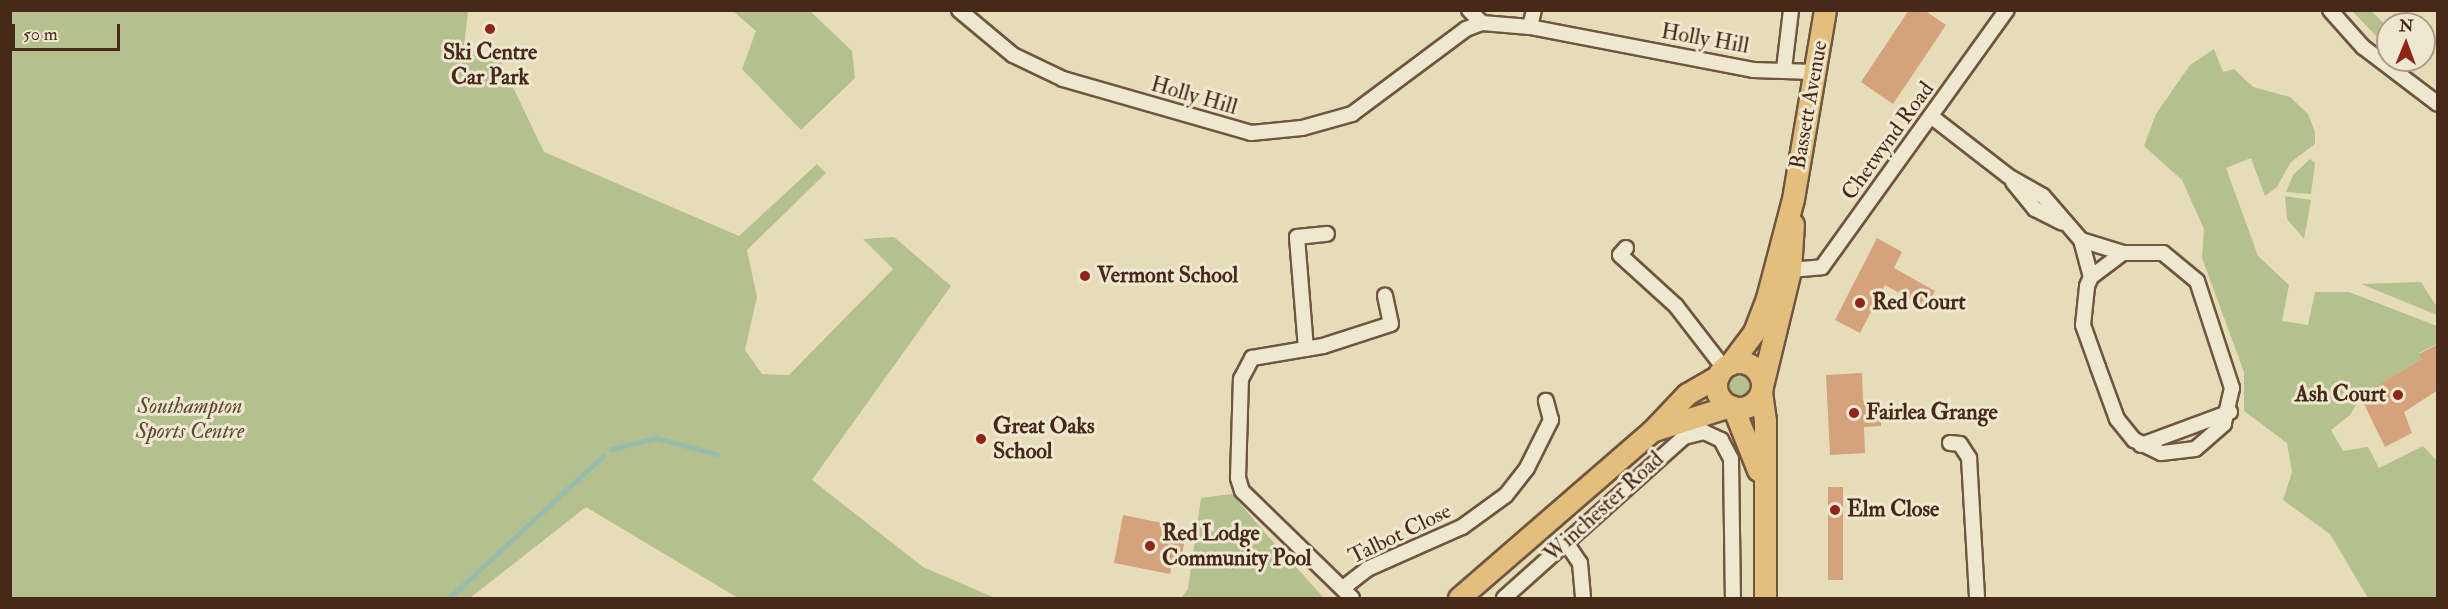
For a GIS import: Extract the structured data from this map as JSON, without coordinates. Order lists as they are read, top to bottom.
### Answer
{
  "streets": {
    "main road": ["Bassett Avenue", "Winchester Road"],
    "street": ["Holly Hill", "Chetwynd Road", "Talbot Close"]
  },
  "crossings": [
    ["Holly Hill", "Bassett Avenue"],
    ["Bassett Avenue", "Chetwynd Road"],
    ["Bassett Avenue", "Winchester Road"]
  ],
  "parks": ["Southampton Sports Centre"],
  "places": [
    "Ski Centre Car Park",
    "Vermont School",
    "Red Court",
    "Ash Court",
    "Fairlea Grange",
    "Great Oaks School",
    "Elm Close",
    "Red Lodge Community Pool"
  ],
  "scale_bar": "50 m",
  "north": "top"
}
